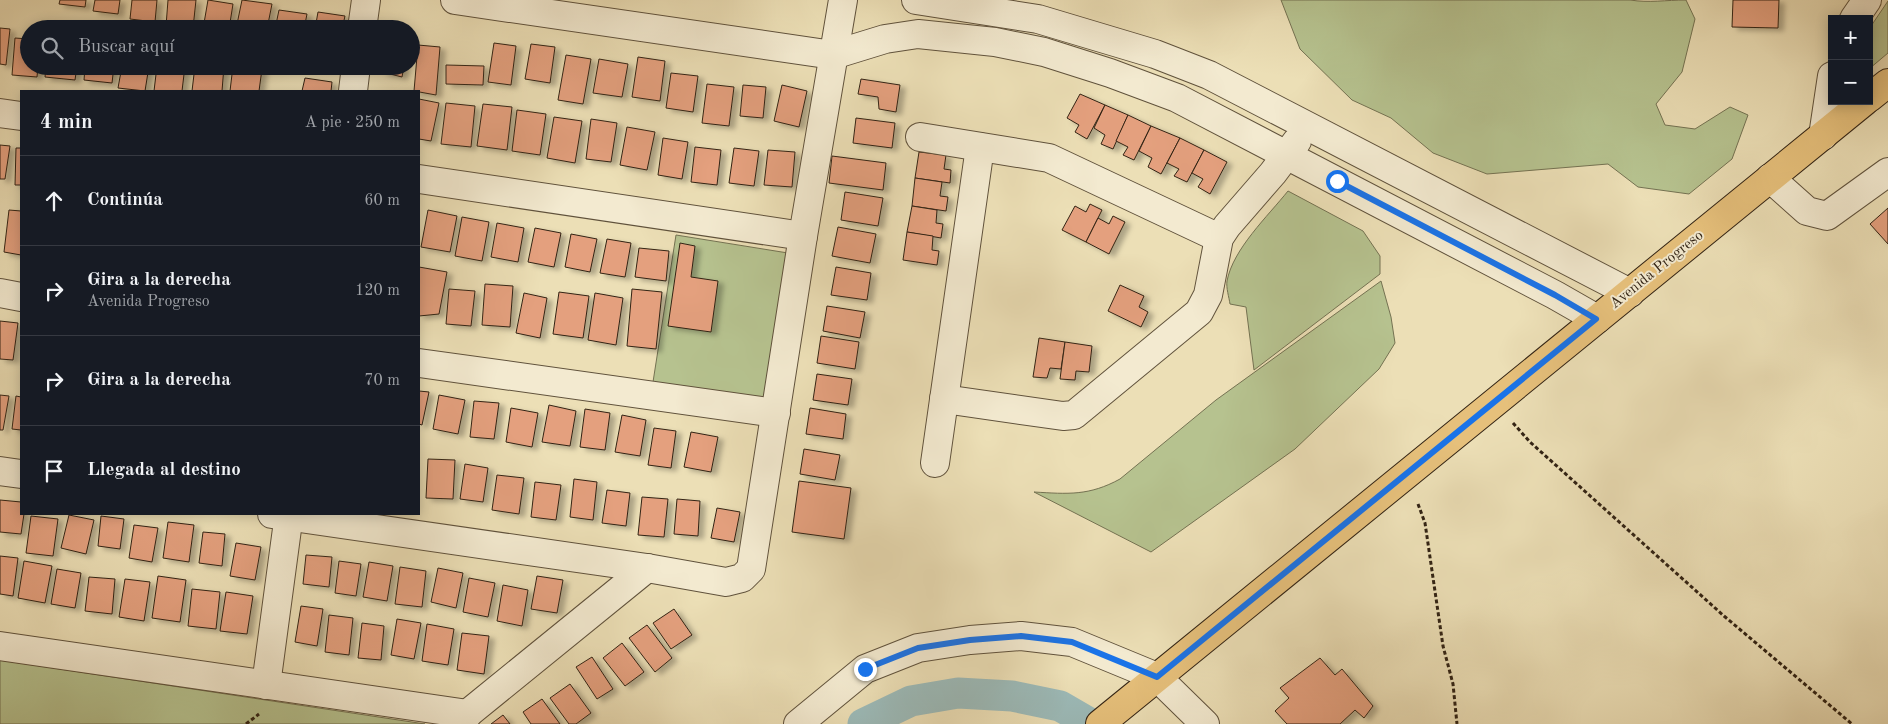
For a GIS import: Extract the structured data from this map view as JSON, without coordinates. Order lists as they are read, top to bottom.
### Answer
{
  "streets": {
    "main road": ["Avenida Progreso"]
  },
  "page": {
    "map_buttons": ["+", "−"],
    "search": "Buscar aquí",
    "heading": ["4 min", "A pie · 250 m"],
    "list": [
      ["Continúa", "60 m"],
      ["Gira a la derecha", "Avenida Progreso", "120 m"],
      ["Gira a la derecha", "70 m"],
      "Llegada al destino"
    ]
  }
}
